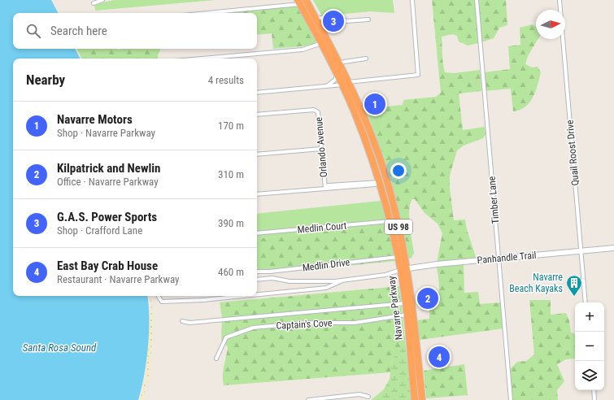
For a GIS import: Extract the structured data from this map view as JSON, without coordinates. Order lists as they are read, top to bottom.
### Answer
{
  "streets": {
    "highway": ["US 98", "Navarre Parkway"],
    "street": [
      "Orlando Avenue",
      "Quail Roost Drive",
      "Timber Lane",
      "Medlin Court",
      "Panhandle Trail",
      "Medlin Drive",
      "Captain's Cove"
    ]
  },
  "crossings": [
    ["Quail Roost Drive", "Panhandle Trail"],
    ["Timber Lane", "Panhandle Trail"],
    ["Medlin Court", "Navarre Parkway"],
    ["Panhandle Trail", "Navarre Parkway"],
    ["Medlin Drive", "Navarre Parkway"],
    ["Navarre Parkway", "Captain's Cove"]
  ],
  "water": ["Santa Rosa Sound"],
  "places": {
    "building": ["Navarre Beach Kayaks"]
  },
  "north": "right",
  "page": {
    "pins": [
      "3",
      "1",
      "2",
      "4"
    ],
    "search": "Search here",
    "heading": ["Nearby", "4 results"],
    "list": [
      {
        "mark": "1",
        "name": "Navarre Motors",
        "note": "Shop · Navarre Parkway",
        "value": "170 m"
      },
      {
        "mark": "2",
        "name": "Kilpatrick and Newlin",
        "note": "Office · Navarre Parkway",
        "value": "310 m"
      },
      {
        "mark": "3",
        "name": "G.A.S. Power Sports",
        "note": "Shop · Crafford Lane",
        "value": "390 m"
      },
      {
        "mark": "4",
        "name": "East Bay Crab House",
        "note": "Restaurant · Navarre Parkway",
        "value": "460 m"
      }
    ],
    "map_buttons": ["+", "−"]
  }
}
